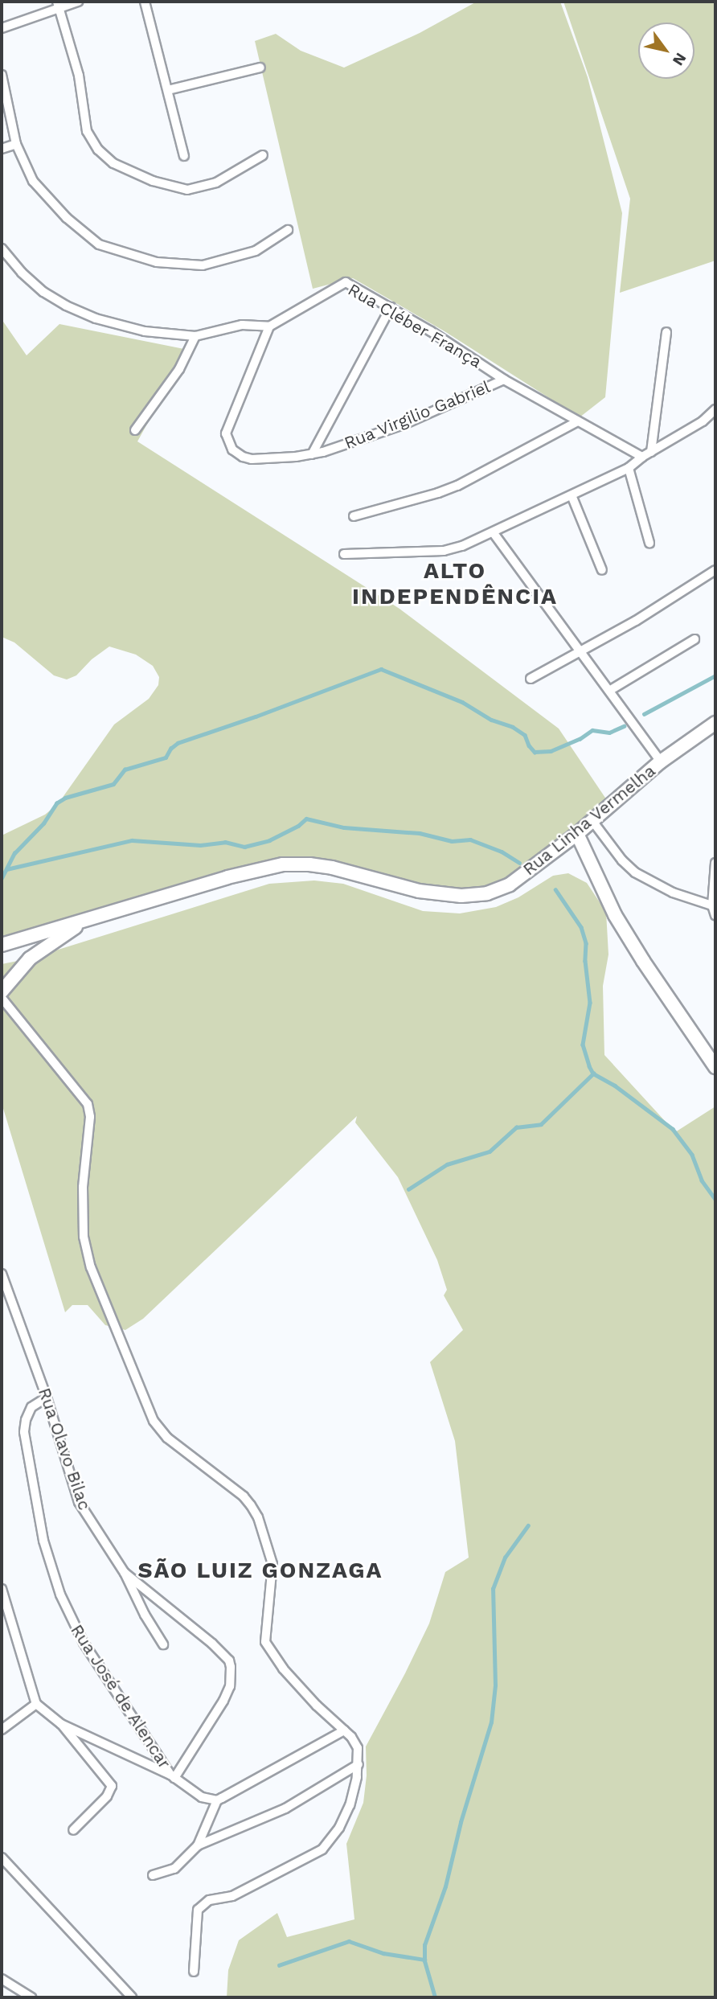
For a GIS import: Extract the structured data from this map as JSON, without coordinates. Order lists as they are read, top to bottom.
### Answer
{
  "streets": {
    "street": [
      "Rua Cléber França",
      "Rua Virgilio Gabriel",
      "Rua Linha Vermelha",
      "Rua Olavo Bilac",
      "Rua José de Alencar"
    ]
  },
  "crossings": [
    ["Rua Cléber França", "Rua Virgilio Gabriel"],
    ["Rua Olavo Bilac", "Rua José de Alencar"]
  ],
  "districts": ["ALTO INDEPENDÊNCIA", "SÃO LUIZ GONZAGA"],
  "north": "bottom right"
}
